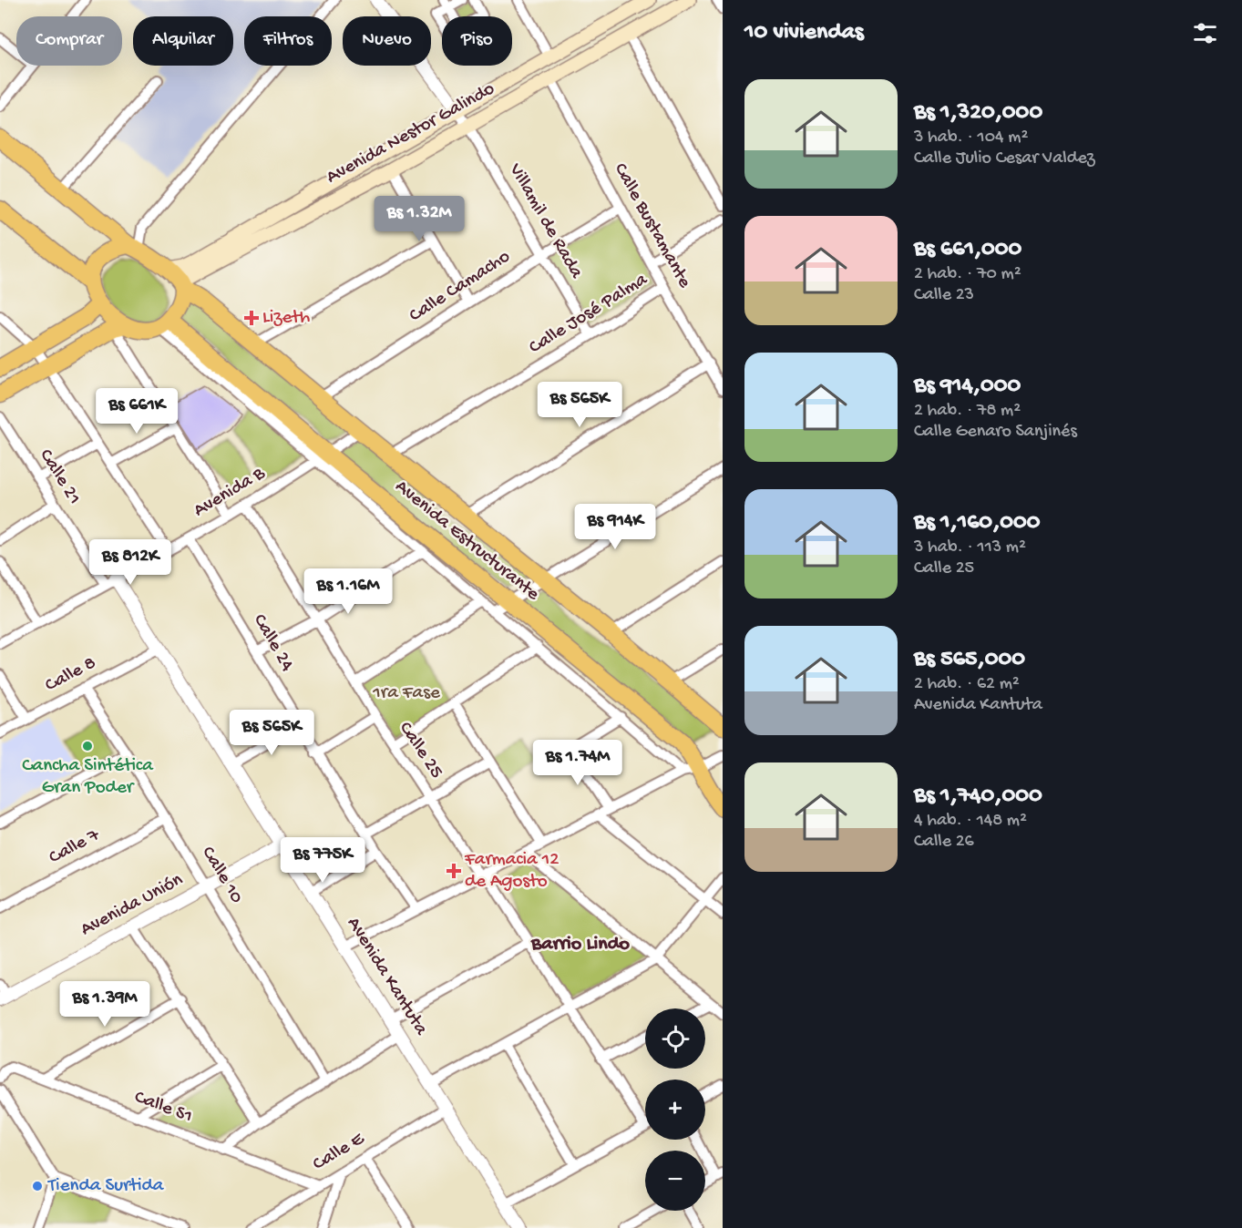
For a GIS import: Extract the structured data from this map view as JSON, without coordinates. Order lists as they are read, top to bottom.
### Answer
{
  "streets": {
    "main road": ["Avenida Nestor Galindo", "Avenida Estructurante"],
    "street": [
      "Villamil de Rada",
      "Calle Bustamante",
      "Calle Camacho",
      "Calle José Palma",
      "Calle 21",
      "Avenida B",
      "Calle 24",
      "Calle 8",
      "Calle 25",
      "Calle 7",
      "Calle 10",
      "Avenida Unión",
      "Avenida Kantuta",
      "Calle S1",
      "Calle E"
    ]
  },
  "crossings": [
    ["Avenida Nestor Galindo", "Villamil de Rada"],
    ["Avenida Nestor Galindo", "Calle Bustamante"],
    ["Avenida Nestor Galindo", "Avenida Estructurante"],
    ["Villamil de Rada", "Calle Camacho"],
    ["Villamil de Rada", "Calle José Palma"],
    ["Calle Bustamante", "Calle Camacho"],
    ["Calle Bustamante", "Calle José Palma"],
    ["Calle Camacho", "Avenida Estructurante"],
    ["Calle José Palma", "Avenida Estructurante"],
    ["Calle 21", "Avenida B"],
    ["Calle 21", "Avenida Kantuta"],
    ["Avenida B", "Avenida Estructurante"],
    ["Avenida B", "Calle 24"],
    ["Avenida B", "Calle 25"],
    ["Avenida B", "Avenida Kantuta"],
    ["Calle 8", "Calle 10"],
    ["Calle 8", "Avenida Kantuta"],
    ["Calle 7", "Calle 10"],
    ["Calle 10", "Avenida Unión"],
    ["Avenida Unión", "Avenida Kantuta"],
    ["Avenida Kantuta", "Calle E"],
    ["Calle S1", "Calle E"]
  ],
  "districts": ["Barrio Lindo"],
  "parks": ["1ra Fase"],
  "places": {
    "health": ["Lizeth", "Farmacia 12 de Agosto"],
    "other": ["Cancha Sintética Gran Poder", "Tienda Surtida"]
  },
  "page": {
    "heading": "10 viviendas",
    "chip": [
      "Comprar",
      "Alquilar",
      "Filtros",
      "Nuevo",
      "Piso"
    ],
    "list": [
      {
        "name": "Bs 1,320,000",
        "note": "3 hab. · 104 m² · Calle Julio Cesar Valdez"
      },
      {
        "name": "Bs 661,000",
        "note": "2 hab. · 70 m² · Calle 23"
      },
      {
        "name": "Bs 914,000",
        "note": "2 hab. · 78 m² · Calle Genaro Sanjinés"
      },
      {
        "name": "Bs 1,160,000",
        "note": "3 hab. · 113 m² · Calle 25"
      },
      {
        "name": "Bs 565,000",
        "note": "2 hab. · 62 m² · Avenida Kantuta"
      },
      {
        "name": "Bs 1,740,000",
        "note": "4 hab. · 148 m² · Calle 26"
      }
    ],
    "price": [
      "Bs 1.32M",
      "Bs 565K",
      "Bs 661K",
      "Bs 914K",
      "Bs 812K",
      "Bs 1.16M",
      "Bs 565K",
      "Bs 1.74M",
      "Bs 775K",
      "Bs 1.39M"
    ],
    "map_buttons": ["+", "−"]
  }
}
